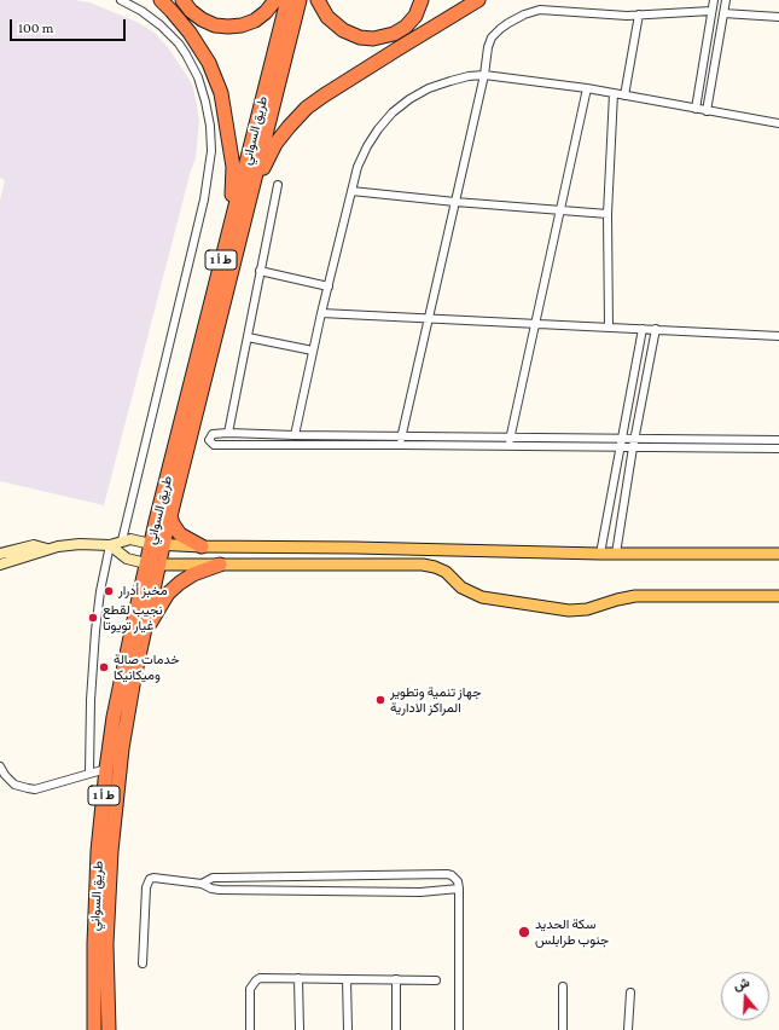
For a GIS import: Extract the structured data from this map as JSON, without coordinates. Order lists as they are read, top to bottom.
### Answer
{
  "streets": {
    "highway": ["طريق السواني", "ط أ 1"]
  },
  "places": [
    "مخبز أدرار",
    "نجيب لقطع غيار تويوتا",
    "خدمات صالة وميكانيكا",
    "جهاز تنمية وتطوير المراكز الادارية",
    "سكة الحديد جنوب طرابلس"
  ],
  "scale_bar": "100 m",
  "north": "top"
}
